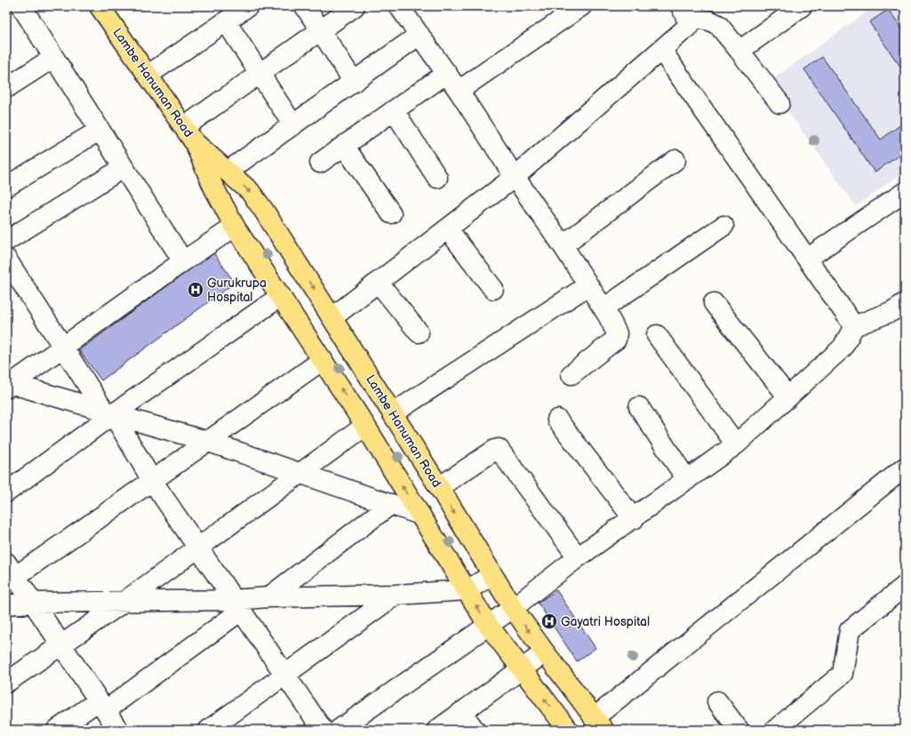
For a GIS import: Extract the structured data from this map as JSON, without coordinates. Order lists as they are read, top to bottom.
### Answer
{
  "streets": {
    "main road": ["Lambe Hanuman Road"]
  },
  "places": {
    "hospital": ["Gurukrupa Hospital", "Gayatri Hospital"]
  }
}
